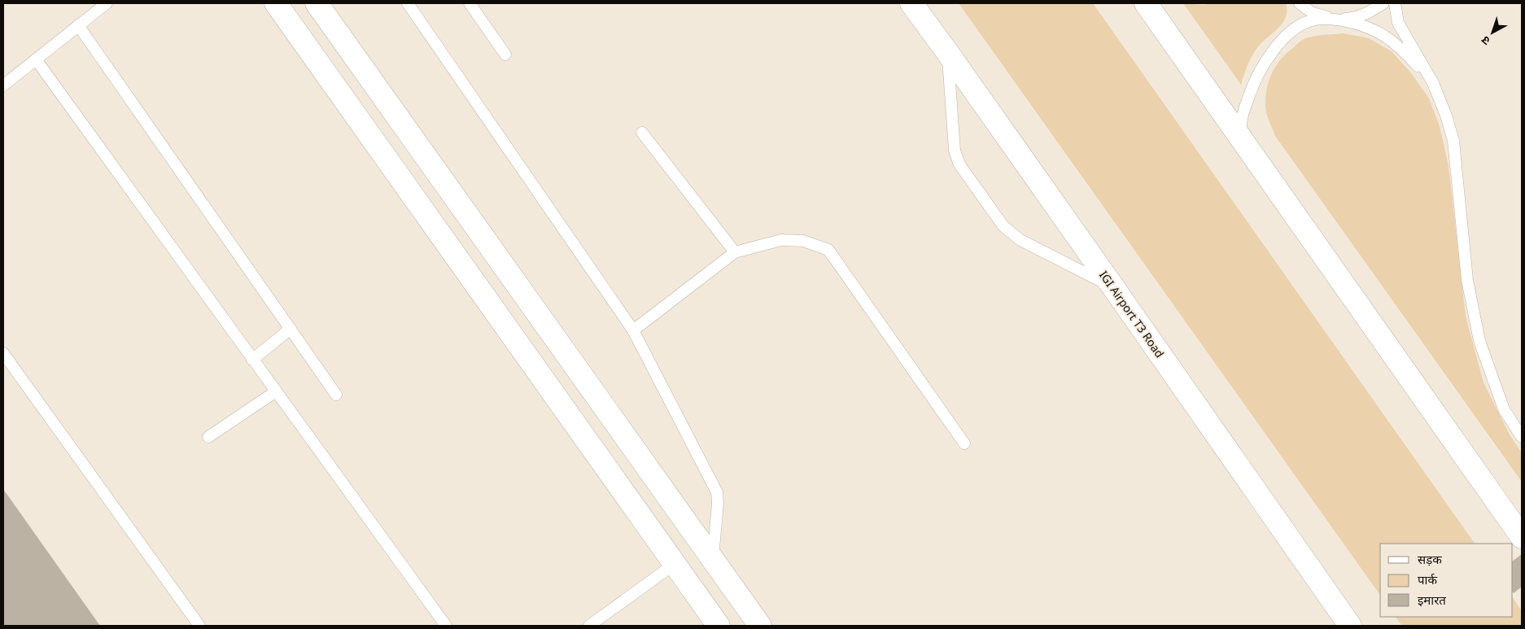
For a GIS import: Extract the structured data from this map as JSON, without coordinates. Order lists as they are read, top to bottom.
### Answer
{
  "streets": {
    "main road": ["IGI Airport T3 Road"]
  },
  "legend": ["सड़क", "पार्क", "इमारत"],
  "north": "bottom left"
}
